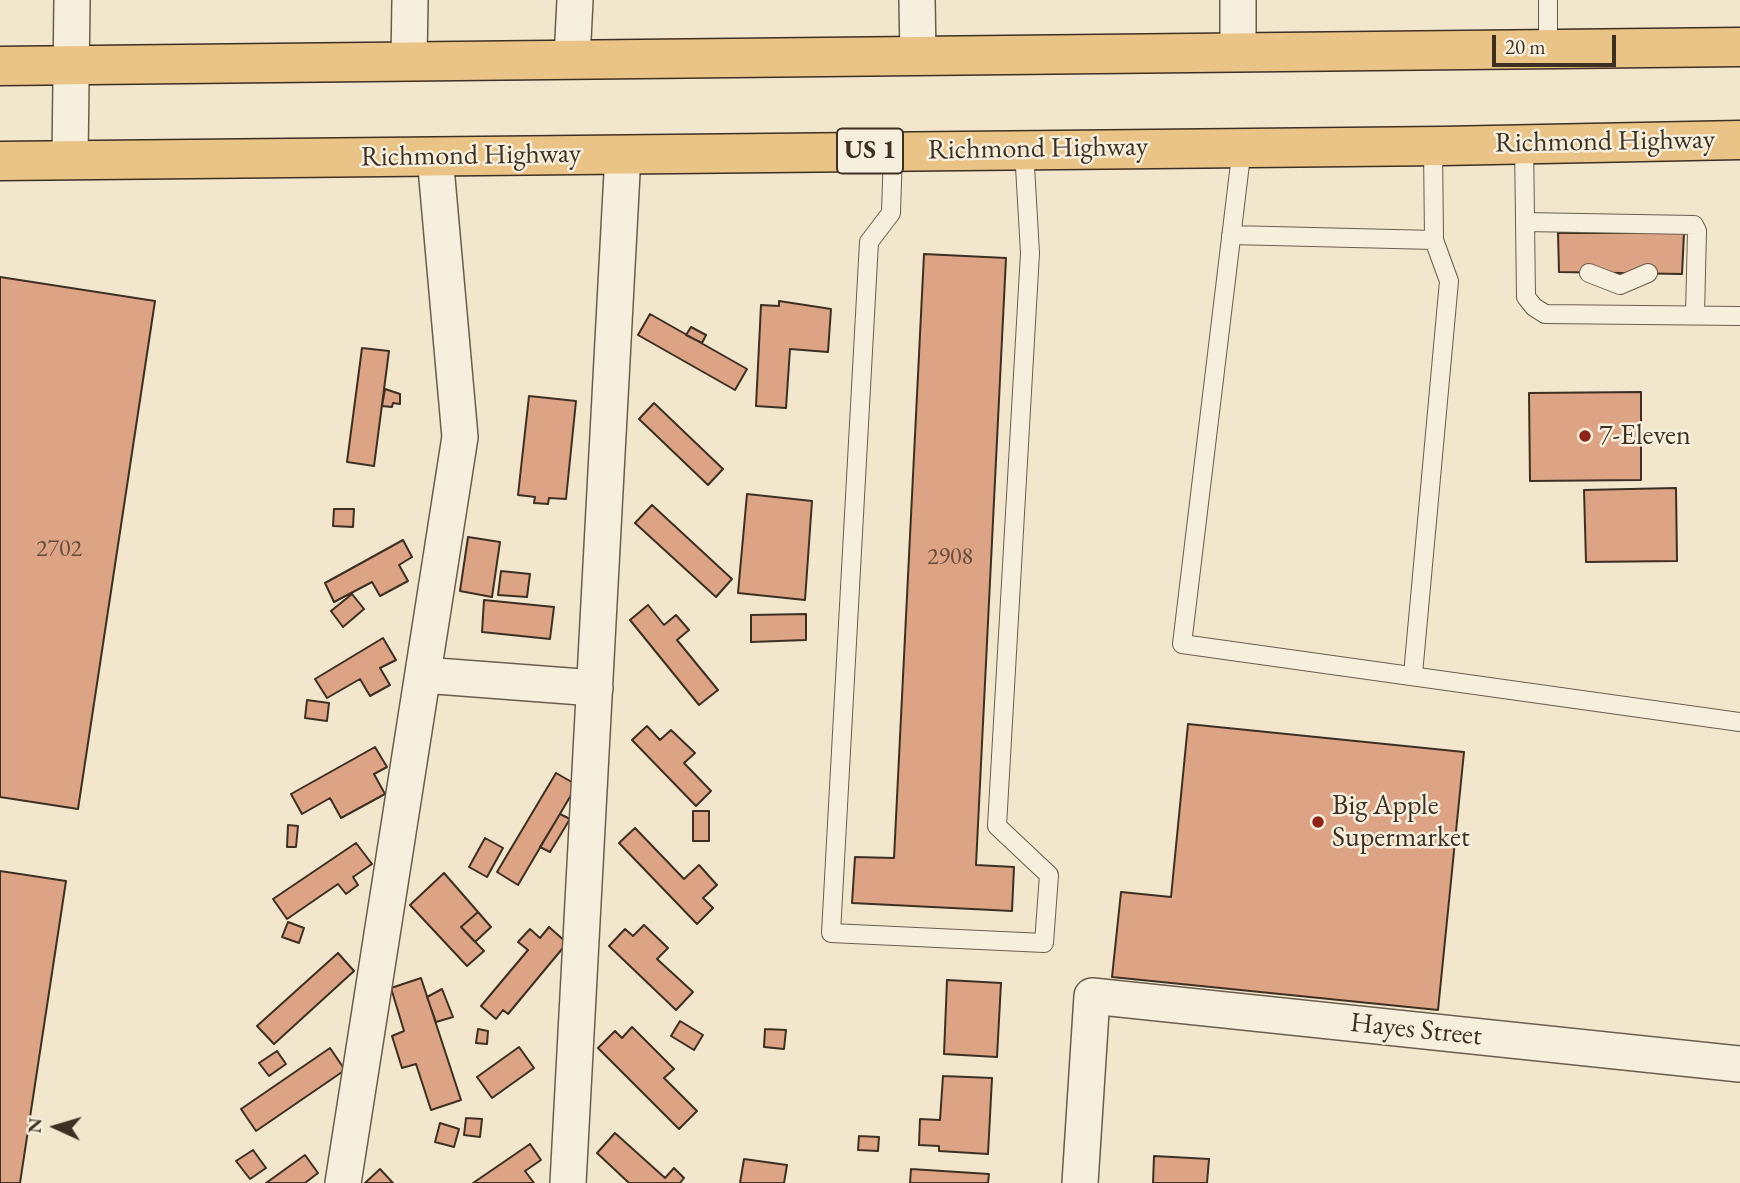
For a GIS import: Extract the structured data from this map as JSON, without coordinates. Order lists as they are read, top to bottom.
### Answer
{
  "streets": {
    "main road": ["Richmond Highway", "US 1"],
    "street": ["Hayes Street"]
  },
  "places": ["7-Eleven", "Big Apple Supermarket"],
  "house_numbers": ["2702", "2908"],
  "scale_bar": "20 m",
  "north": "left"
}
